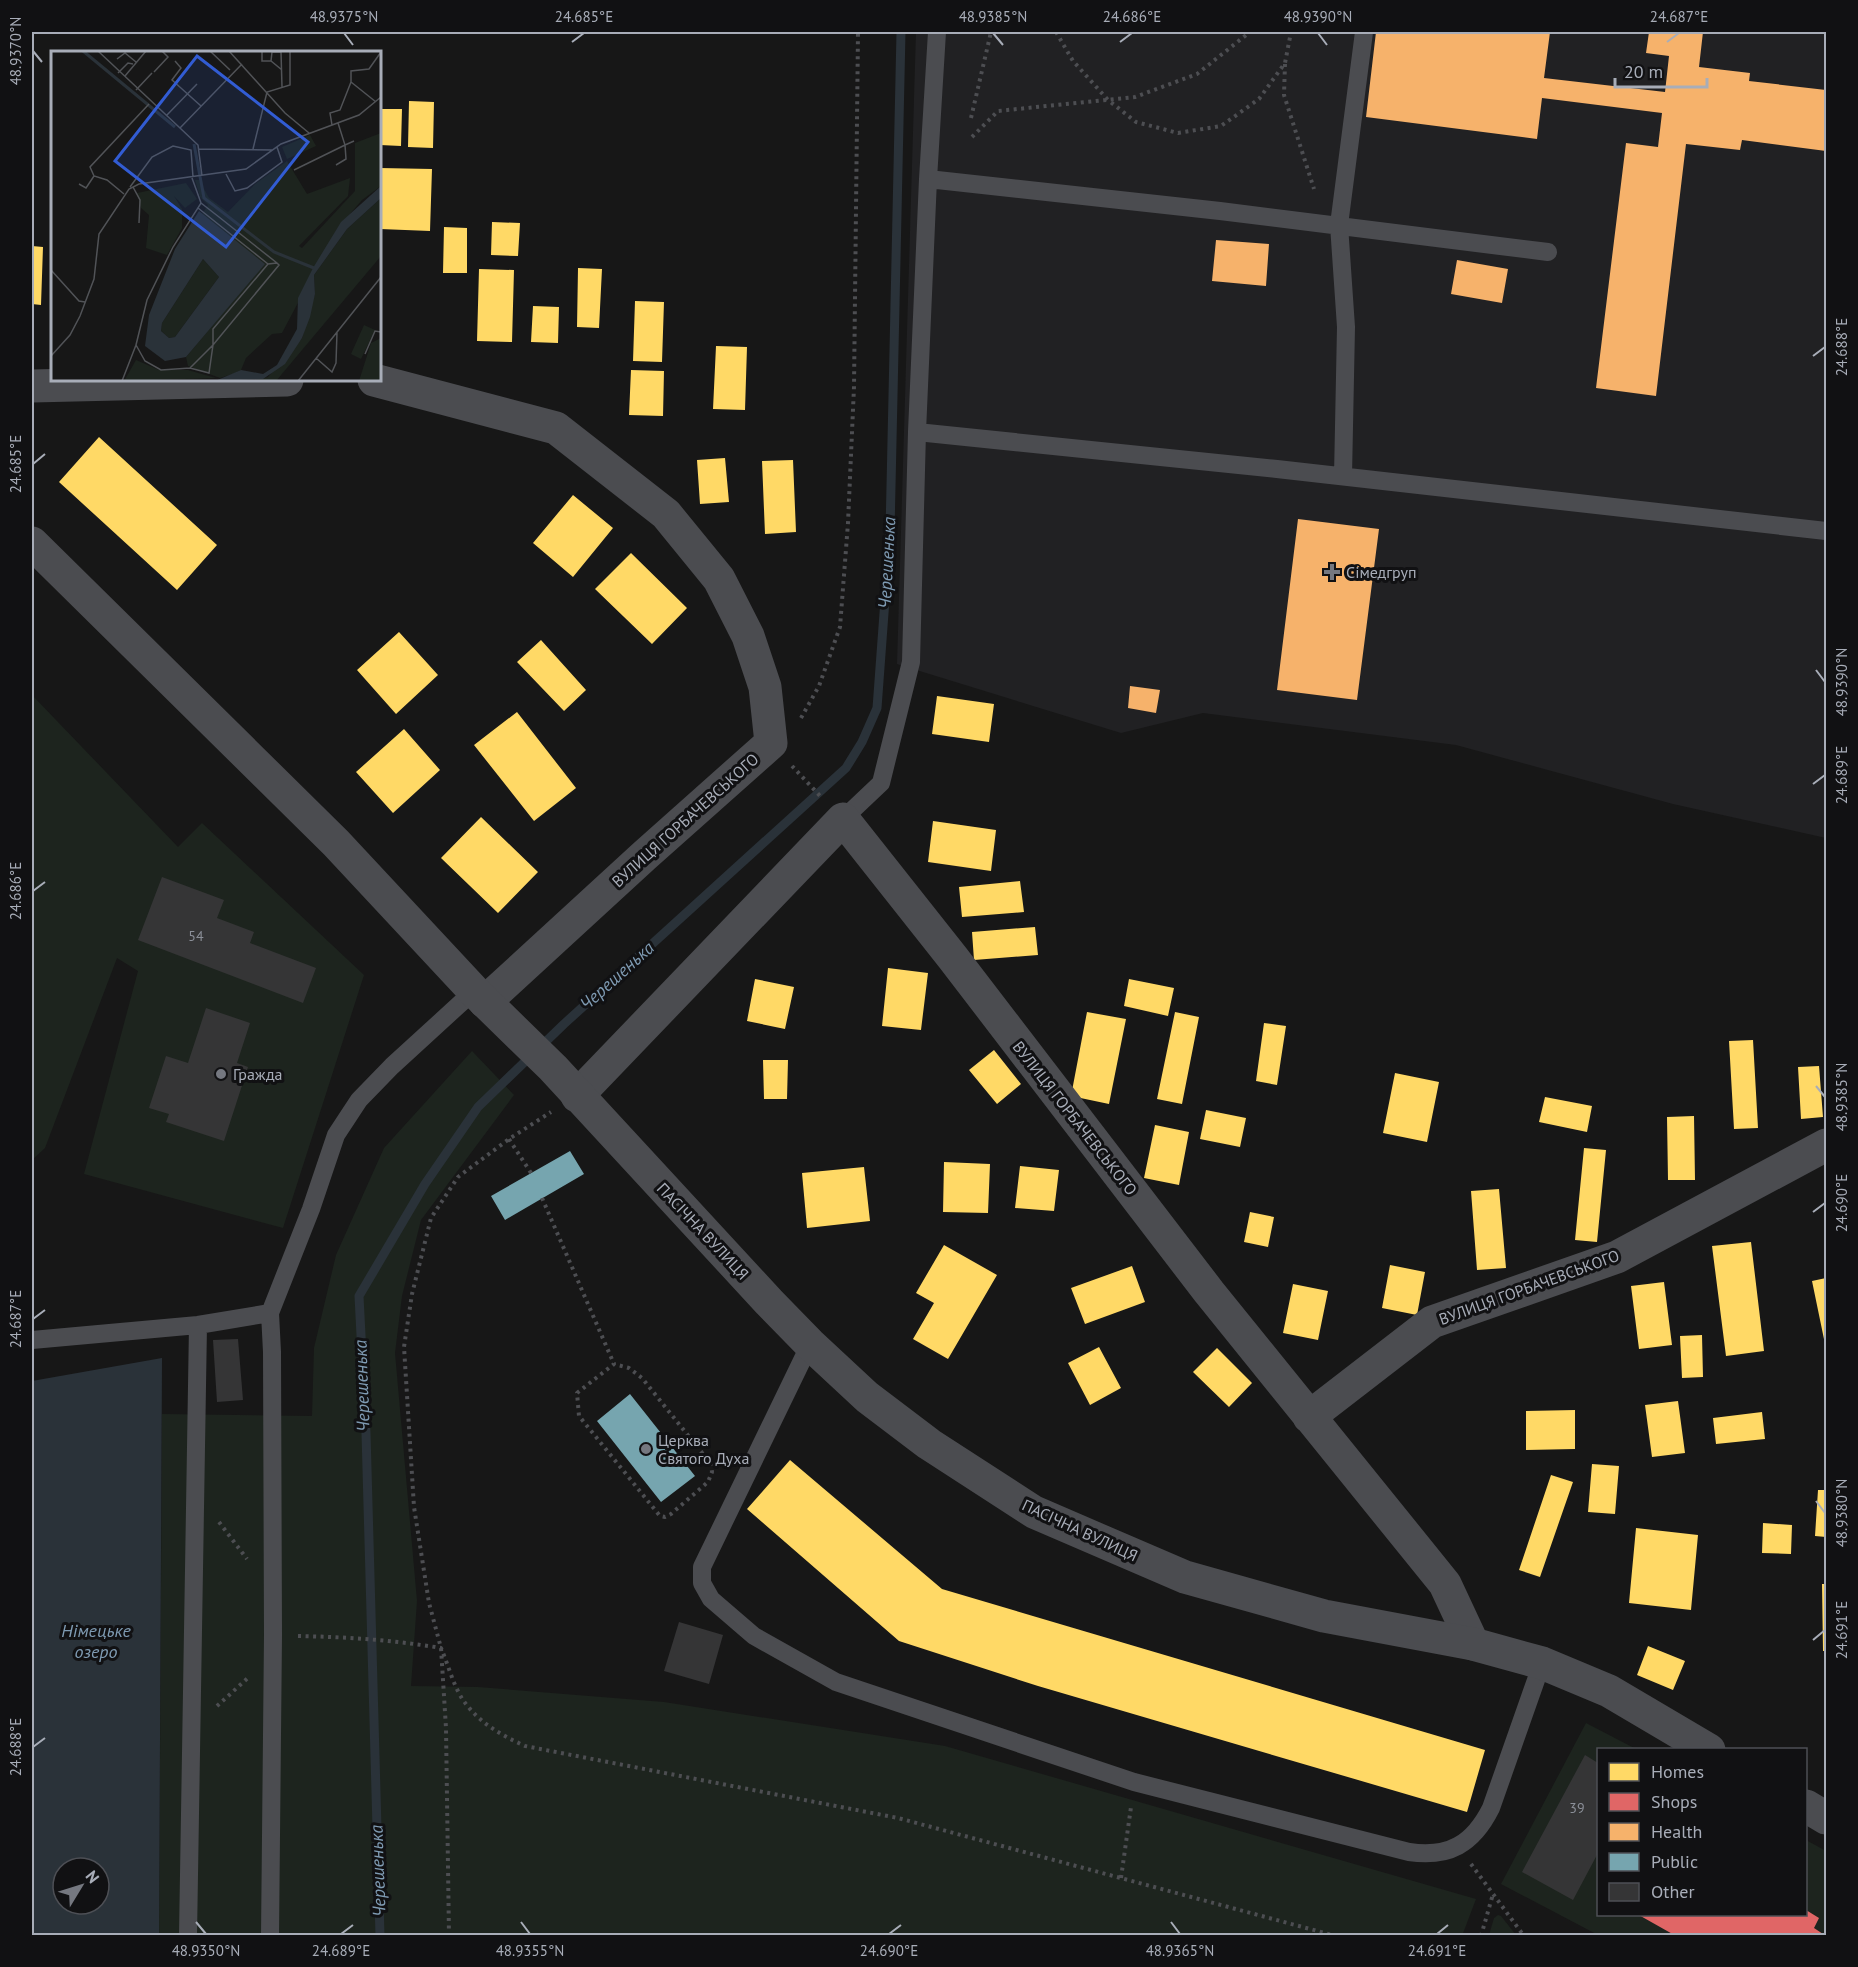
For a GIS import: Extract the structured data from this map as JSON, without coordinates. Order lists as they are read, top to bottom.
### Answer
{
  "streets": {
    "street": ["ВУЛИЦЯ ГОРБАЧЕВСЬКОГО", "ПАСІЧНА ВУЛИЦЯ"]
  },
  "crossings": [
    ["ВУЛИЦЯ ГОРБАЧЕВСЬКОГО", "ПАСІЧНА ВУЛИЦЯ"]
  ],
  "water": ["Черешенька", "Німецьке озеро"],
  "places": {
    "health": ["Сімедгруп"],
    "other": ["Гражда", "Церква Святого Духа"]
  },
  "house_numbers": ["54", "39"],
  "legend": [
    "Homes",
    "Shops",
    "Health",
    "Public",
    "Other"
  ],
  "scale_bar": "20 m",
  "north": "top right",
  "coordinates": [
    "48.9375°N",
    "24.685°E",
    "48.9385°N",
    "24.686°E",
    "48.9390°N",
    "24.687°E",
    "48.9370°N",
    "24.688°E",
    "24.689°E",
    "24.690°E",
    "48.9380°N",
    "24.691°E",
    "48.9350°N",
    "48.9355°N",
    "48.9365°N"
  ]
}
